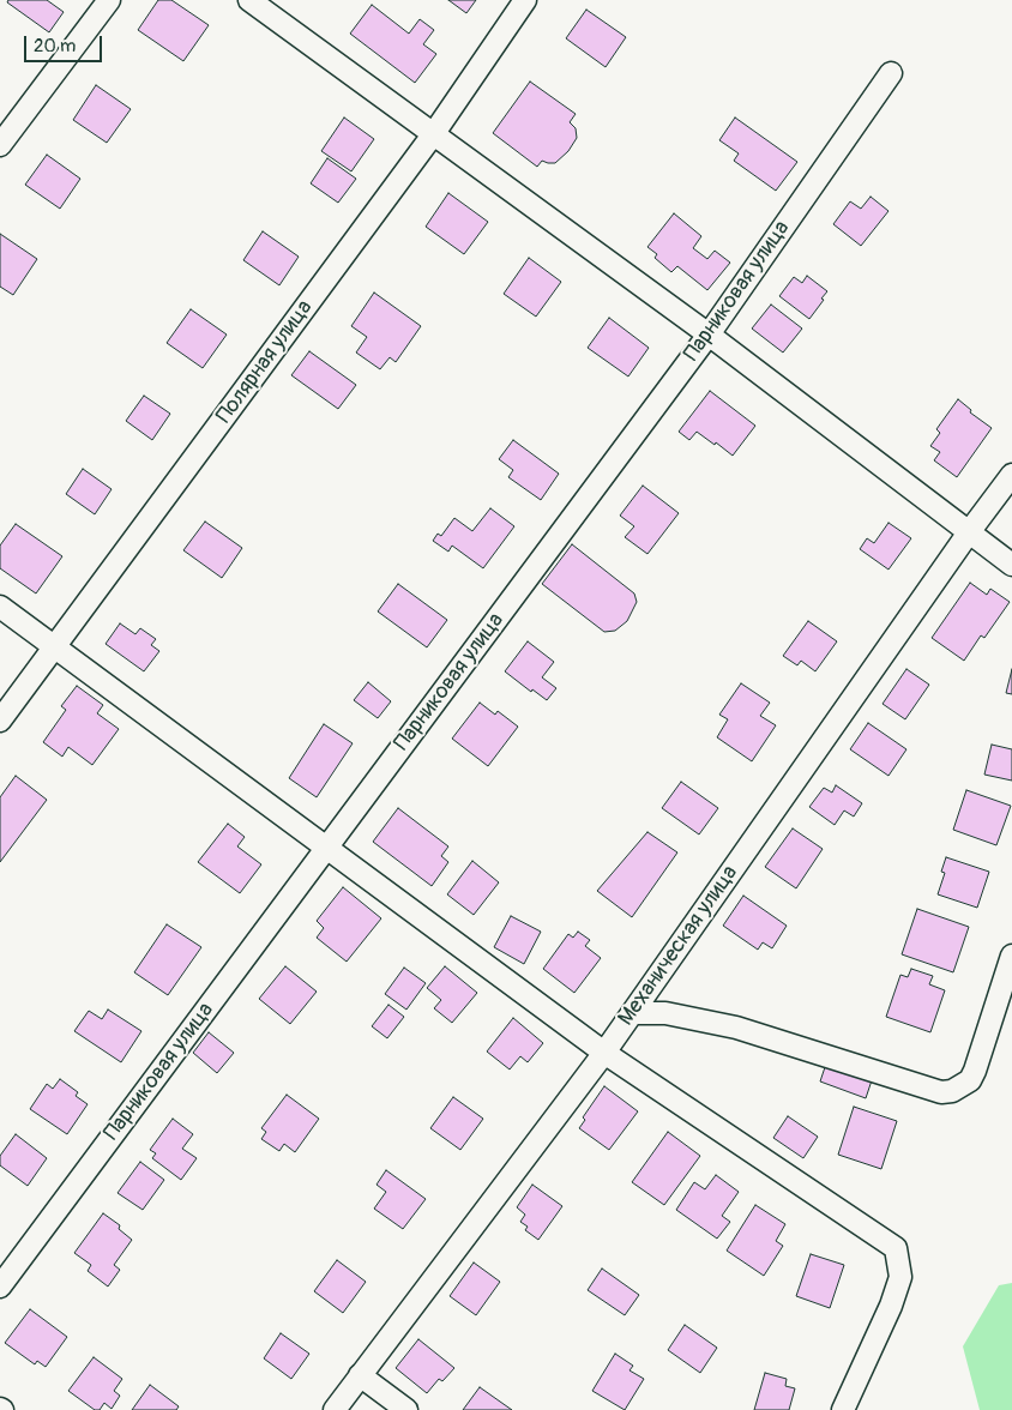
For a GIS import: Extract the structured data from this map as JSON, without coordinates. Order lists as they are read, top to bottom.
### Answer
{
  "streets": {
    "street": ["Парниковая улица", "Полярная улица", "Механическая улица"]
  },
  "scale_bar": "20 m"
}
